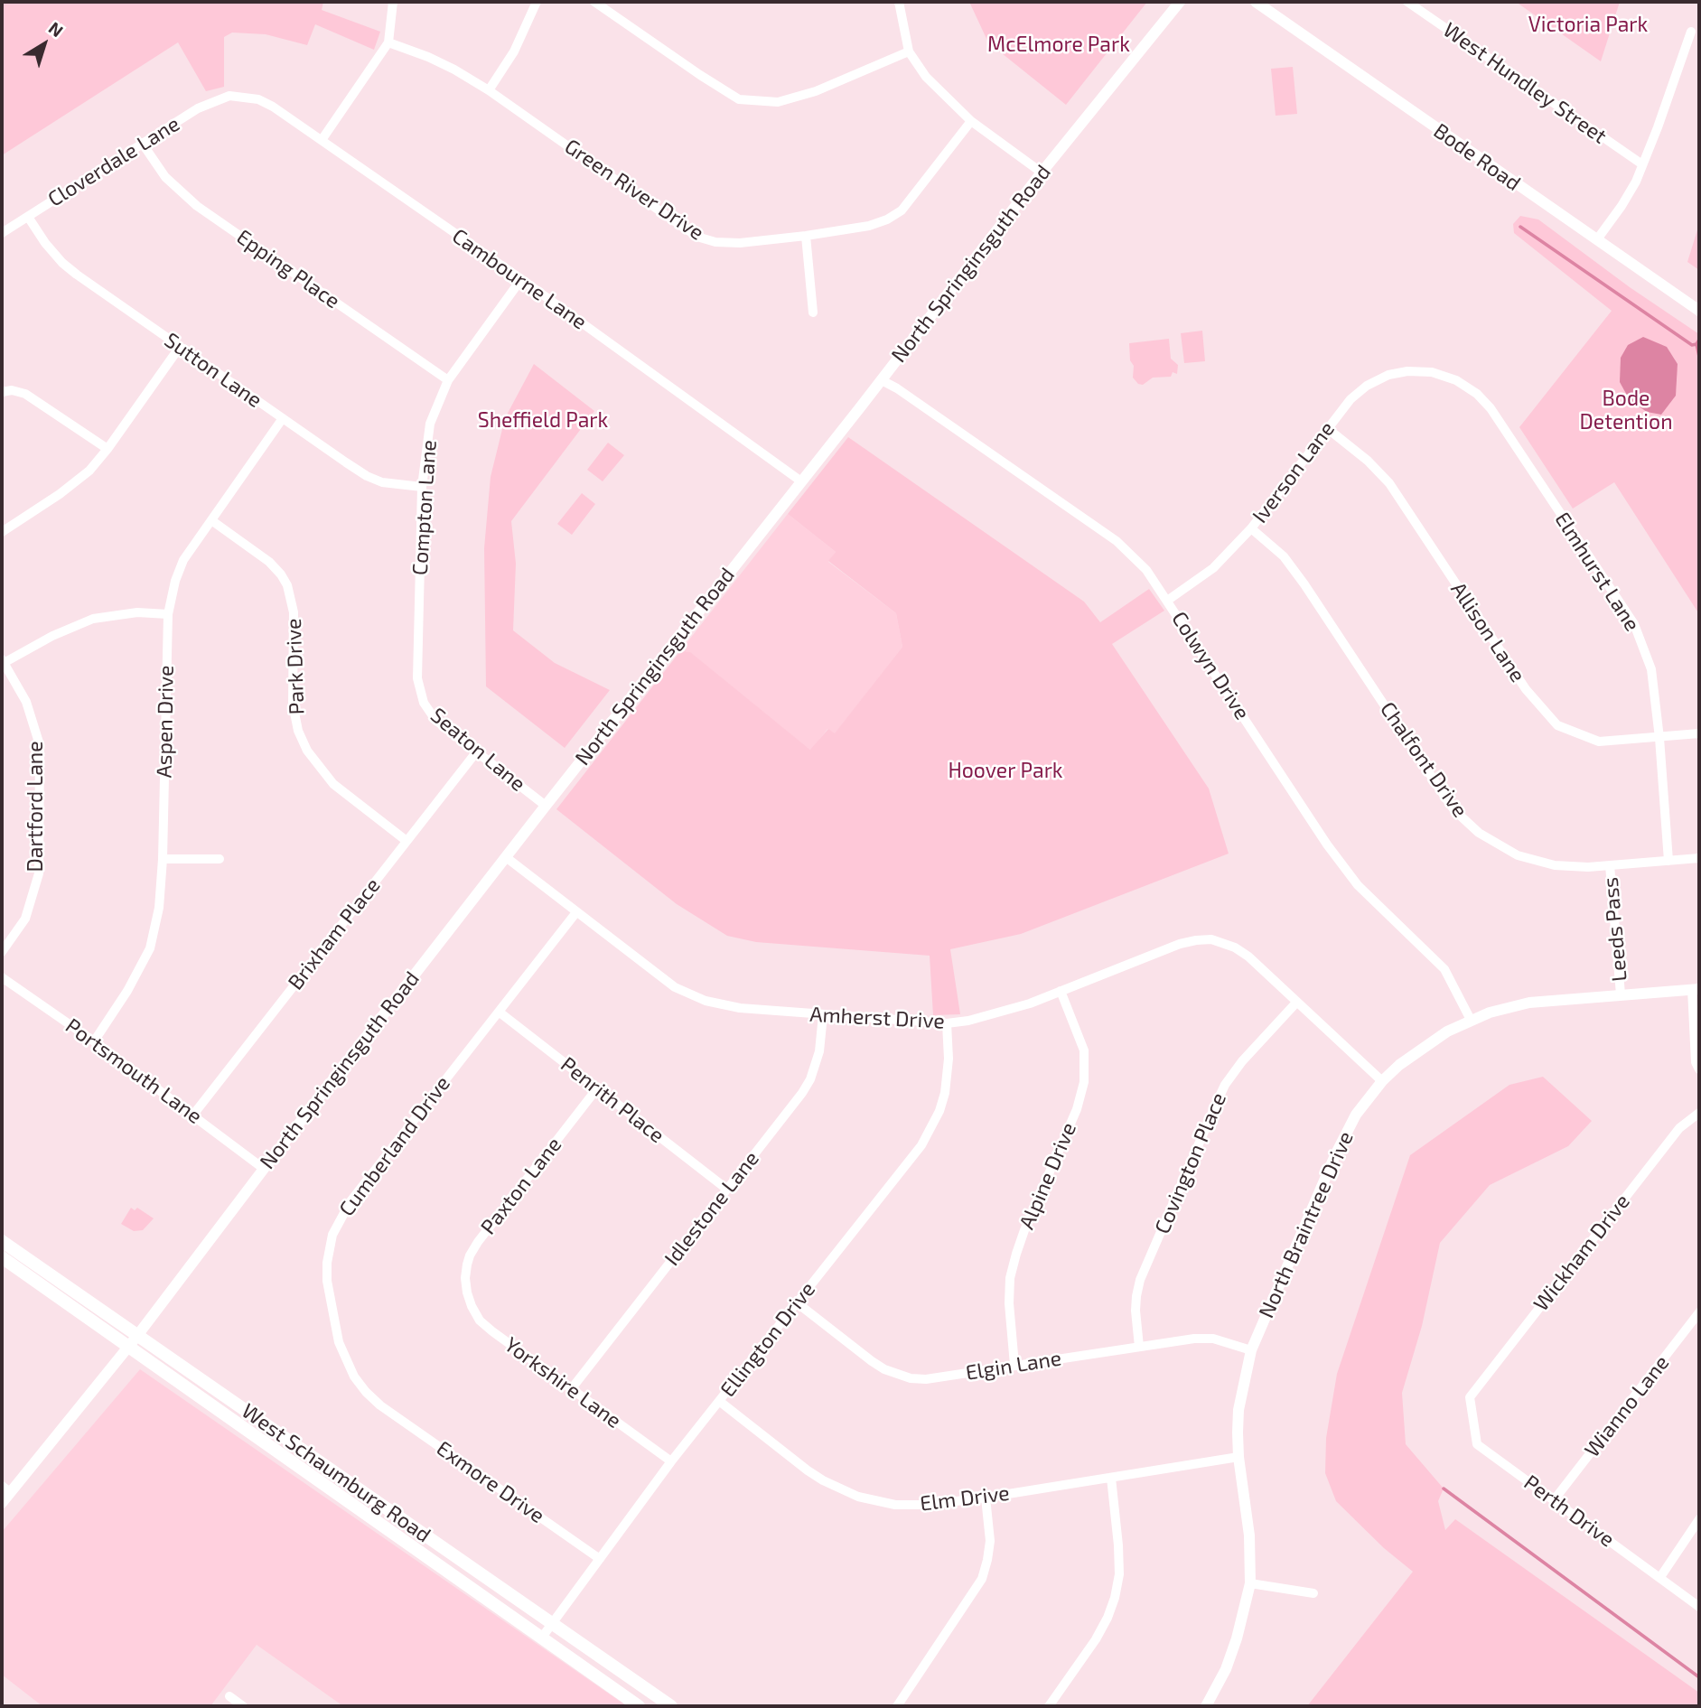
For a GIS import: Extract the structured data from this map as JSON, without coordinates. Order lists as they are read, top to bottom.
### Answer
{
  "streets": {
    "main road": ["West Schaumburg Road"],
    "street": [
      "West Hundley Street",
      "Bode Road",
      "Cloverdale Lane",
      "Green River Drive",
      "North Springinsguth Road",
      "Epping Place",
      "Cambourne Lane",
      "Sutton Lane",
      "Iverson Lane",
      "Compton Lane",
      "Elmhurst Lane",
      "Allison Lane",
      "Colwyn Drive",
      "Park Drive",
      "Aspen Drive",
      "Seaton Lane",
      "Chalfont Drive",
      "Dartford Lane",
      "Leeds Pass",
      "Brixham Place",
      "Amherst Drive",
      "Portsmouth Lane",
      "Penrith Place",
      "Cumberland Drive",
      "Covington Place",
      "Alpine Drive",
      "Paxton Lane",
      "Idlestone Lane",
      "North Braintree Drive",
      "Wickham Drive",
      "Ellington Drive",
      "Elgin Lane",
      "Yorkshire Lane",
      "Wianno Lane",
      "Exmore Drive",
      "Elm Drive",
      "Perth Drive"
    ]
  },
  "crossings": [
    ["Cloverdale Lane", "Epping Place"],
    ["Cloverdale Lane", "Cambourne Lane"],
    ["Cloverdale Lane", "Sutton Lane"],
    ["North Springinsguth Road", "Cambourne Lane"],
    ["North Springinsguth Road", "Colwyn Drive"],
    ["North Springinsguth Road", "Seaton Lane"],
    ["North Springinsguth Road", "Amherst Drive"],
    ["North Springinsguth Road", "Portsmouth Lane"],
    ["North Springinsguth Road", "West Schaumburg Road"],
    ["Epping Place", "Compton Lane"],
    ["Cambourne Lane", "Compton Lane"],
    ["Sutton Lane", "Compton Lane"],
    ["Sutton Lane", "Aspen Drive"],
    ["Iverson Lane", "Elmhurst Lane"],
    ["Iverson Lane", "Allison Lane"],
    ["Iverson Lane", "Colwyn Drive"],
    ["Iverson Lane", "Chalfont Drive"],
    ["Compton Lane", "Seaton Lane"],
    ["Elmhurst Lane", "Allison Lane"],
    ["Elmhurst Lane", "Chalfont Drive"],
    ["Colwyn Drive", "North Braintree Drive"],
    ["Park Drive", "Aspen Drive"],
    ["Park Drive", "Brixham Place"],
    ["Aspen Drive", "Portsmouth Lane"],
    ["Seaton Lane", "Brixham Place"],
    ["Chalfont Drive", "Leeds Pass"],
    ["Leeds Pass", "North Braintree Drive"],
    ["Brixham Place", "Portsmouth Lane"],
    ["Amherst Drive", "Cumberland Drive"],
    ["Amherst Drive", "Covington Place"],
    ["Amherst Drive", "Alpine Drive"],
    ["Amherst Drive", "Idlestone Lane"],
    ["Amherst Drive", "North Braintree Drive"],
    ["Amherst Drive", "Ellington Drive"],
    ["Penrith Place", "Cumberland Drive"],
    ["Penrith Place", "Paxton Lane"],
    ["Penrith Place", "Idlestone Lane"],
    ["Cumberland Drive", "Exmore Drive"],
    ["Covington Place", "Elgin Lane"],
    ["Alpine Drive", "Elgin Lane"],
    ["Paxton Lane", "Yorkshire Lane"],
    ["Idlestone Lane", "Yorkshire Lane"],
    ["North Braintree Drive", "Elgin Lane"],
    ["North Braintree Drive", "Elm Drive"],
    ["Wickham Drive", "Perth Drive"],
    ["Ellington Drive", "Elgin Lane"],
    ["Ellington Drive", "Yorkshire Lane"],
    ["Ellington Drive", "West Schaumburg Road"],
    ["Ellington Drive", "Exmore Drive"],
    ["Ellington Drive", "Elm Drive"],
    ["Wianno Lane", "Perth Drive"]
  ],
  "parks": [
    "Victoria Park",
    "McElmore Park",
    "Bode Detention",
    "Sheffield Park",
    "Hoover Park"
  ],
  "north": "top right"
}
